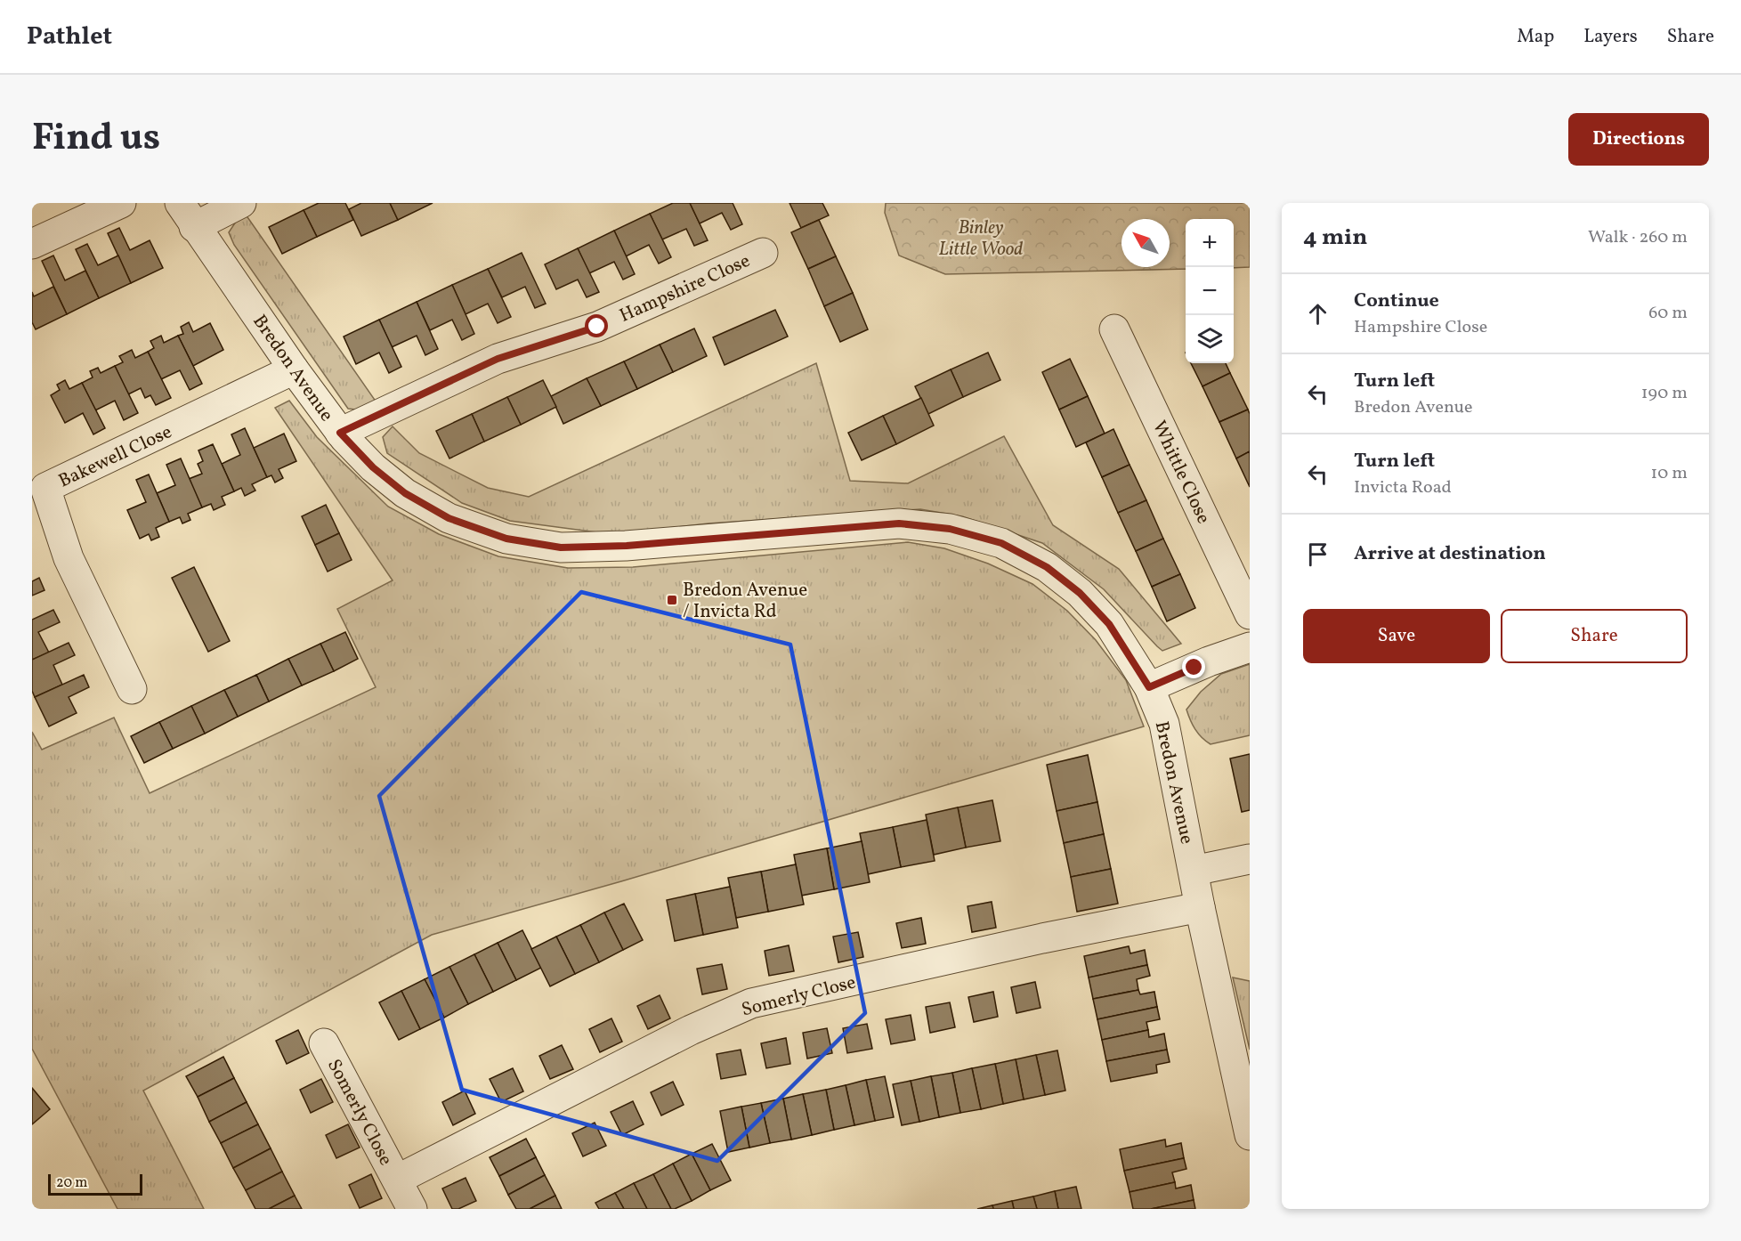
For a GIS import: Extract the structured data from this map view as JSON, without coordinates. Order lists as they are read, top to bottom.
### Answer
{
  "streets": {
    "street": [
      "Hampshire Close",
      "Bredon Avenue",
      "Bakewell Close",
      "Whittle Close",
      "Somerly Close"
    ]
  },
  "crossings": [
    ["Hampshire Close", "Bredon Avenue"],
    ["Bredon Avenue", "Bakewell Close"],
    ["Bredon Avenue", "Somerly Close"]
  ],
  "parks": ["Binley Little Wood"],
  "places": {
    "transit": ["Bredon Avenue / Invicta Rd"]
  },
  "scale_bar": "20 m",
  "north": "top left",
  "page": {
    "header": "Pathlet",
    "nav": ["Map", "Layers", "Share"],
    "title": "Find us",
    "buttons": [
      "Directions",
      ["Save", "Share"]
    ],
    "heading": ["4 min", "Walk · 260 m"],
    "map_buttons": ["+", "−"],
    "list": [
      ["Continue", "Hampshire Close", "60 m"],
      ["Turn left", "Bredon Avenue", "190 m"],
      ["Turn left", "Invicta Road", "10 m"],
      "Arrive at destination"
    ],
    "scale": "20 m"
  }
}
